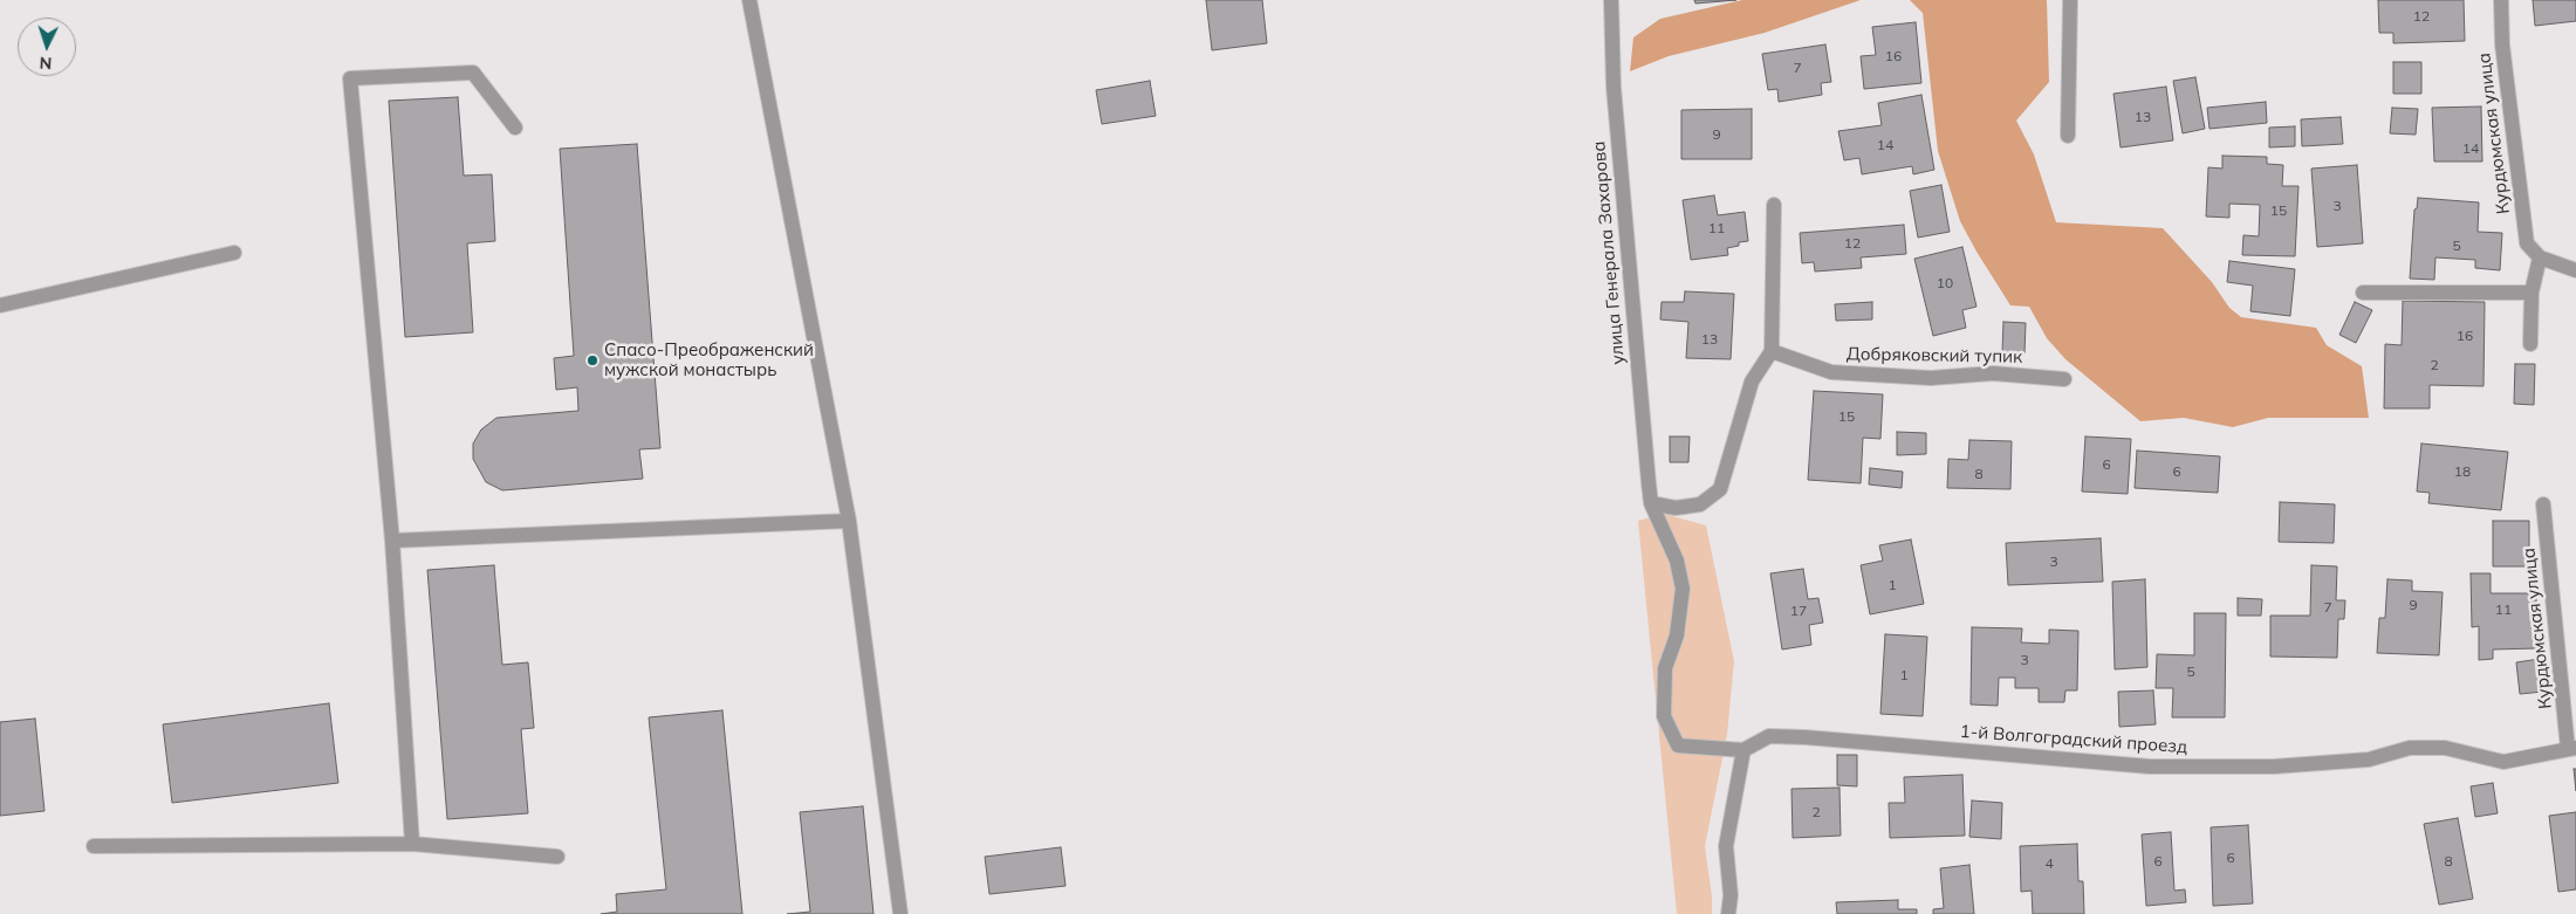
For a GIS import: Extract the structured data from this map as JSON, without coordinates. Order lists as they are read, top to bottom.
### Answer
{
  "streets": {
    "street": [
      "Курдюмская улица",
      "улица Генерала Захарова",
      "Добряковский тупик",
      "1-й Волгоградский проезд"
    ]
  },
  "crossings": [
    ["Курдюмская улица", "1-й Волгоградский проезд"],
    ["улица Генерала Захарова", "1-й Волгоградский проезд"]
  ],
  "places": ["Спасо-Преображенский мужской монастырь"],
  "house_numbers": [
    "12",
    "16",
    "7",
    "13",
    "9",
    "14",
    "14",
    "3",
    "15",
    "11",
    "12",
    "5",
    "10",
    "16",
    "13",
    "2",
    "15",
    "6",
    "6",
    "18",
    "8",
    "3",
    "1",
    "9",
    "7",
    "11",
    "17",
    "3",
    "5",
    "1",
    "2",
    "6",
    "6",
    "8",
    "4"
  ],
  "north": "bottom"
}
